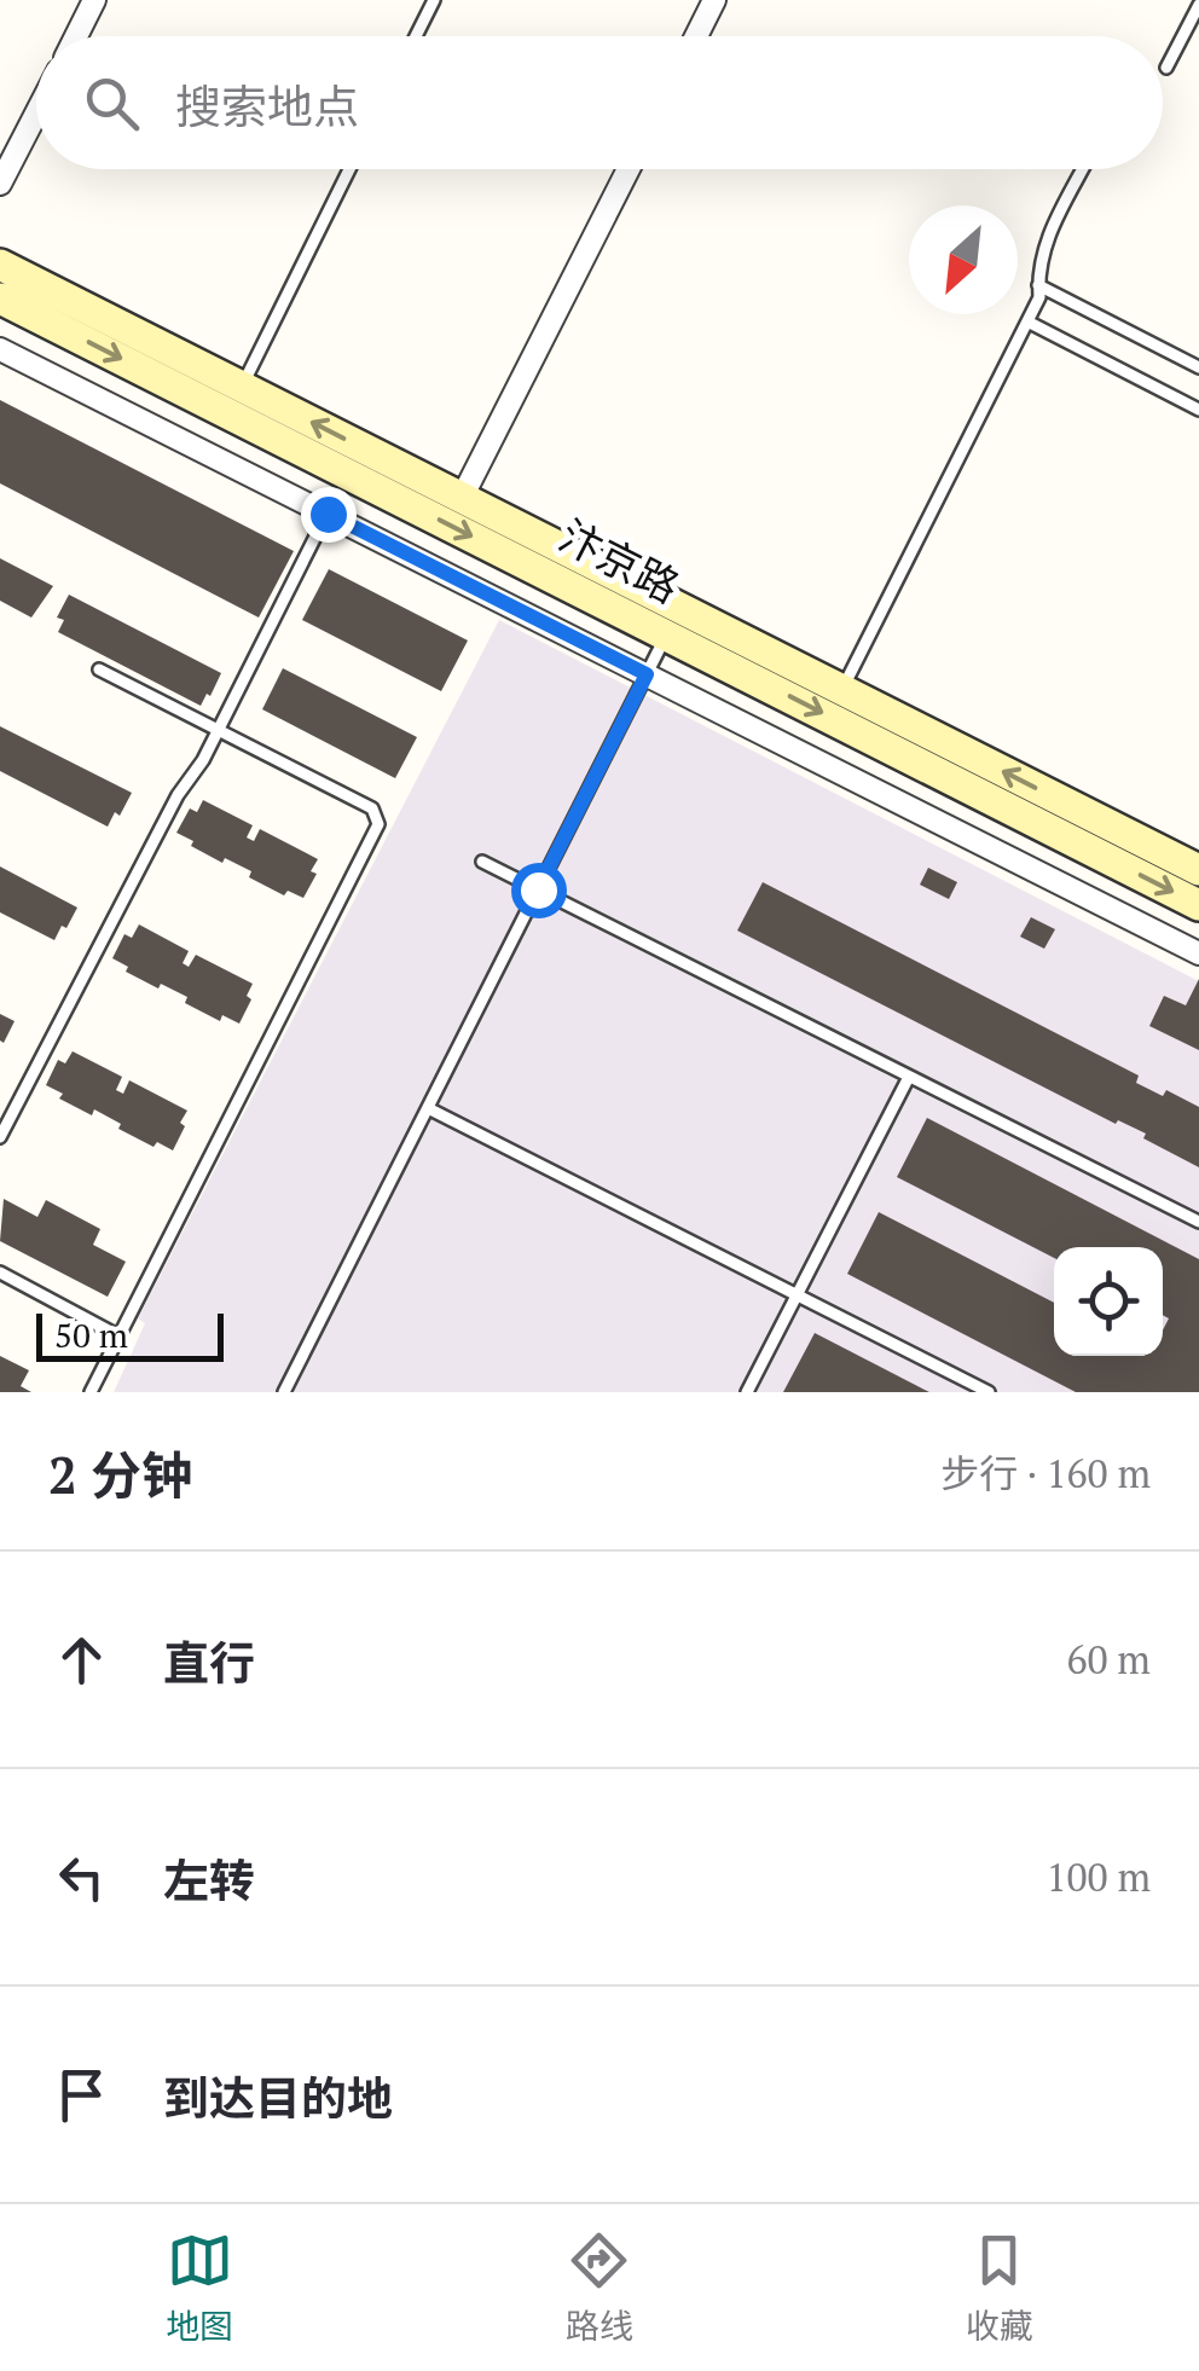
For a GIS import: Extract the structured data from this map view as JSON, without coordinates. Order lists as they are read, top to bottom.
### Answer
{
  "streets": {
    "main road": ["汴京路"]
  },
  "scale_bar": "50 m",
  "north": "bottom left",
  "page": {
    "search": "搜索地点",
    "scale": "50 m",
    "heading": ["2 分钟", "步行 · 160 m"],
    "list": [
      ["直行", "60 m"],
      ["左转", "100 m"],
      "到达目的地"
    ],
    "nav": ["地图", "路线", "收藏"]
  }
}
